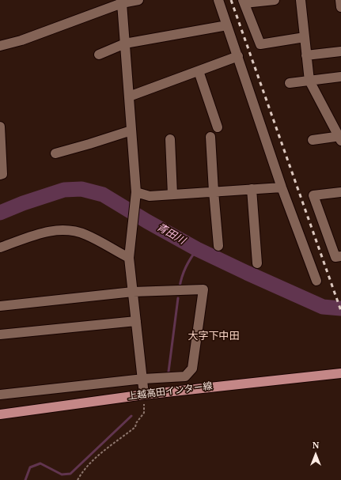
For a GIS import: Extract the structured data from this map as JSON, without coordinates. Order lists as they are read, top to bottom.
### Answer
{
  "streets": {
    "main road": ["上越高田インター線"]
  },
  "districts": ["大字下中田"],
  "water": ["青田川"],
  "north": "top"
}
